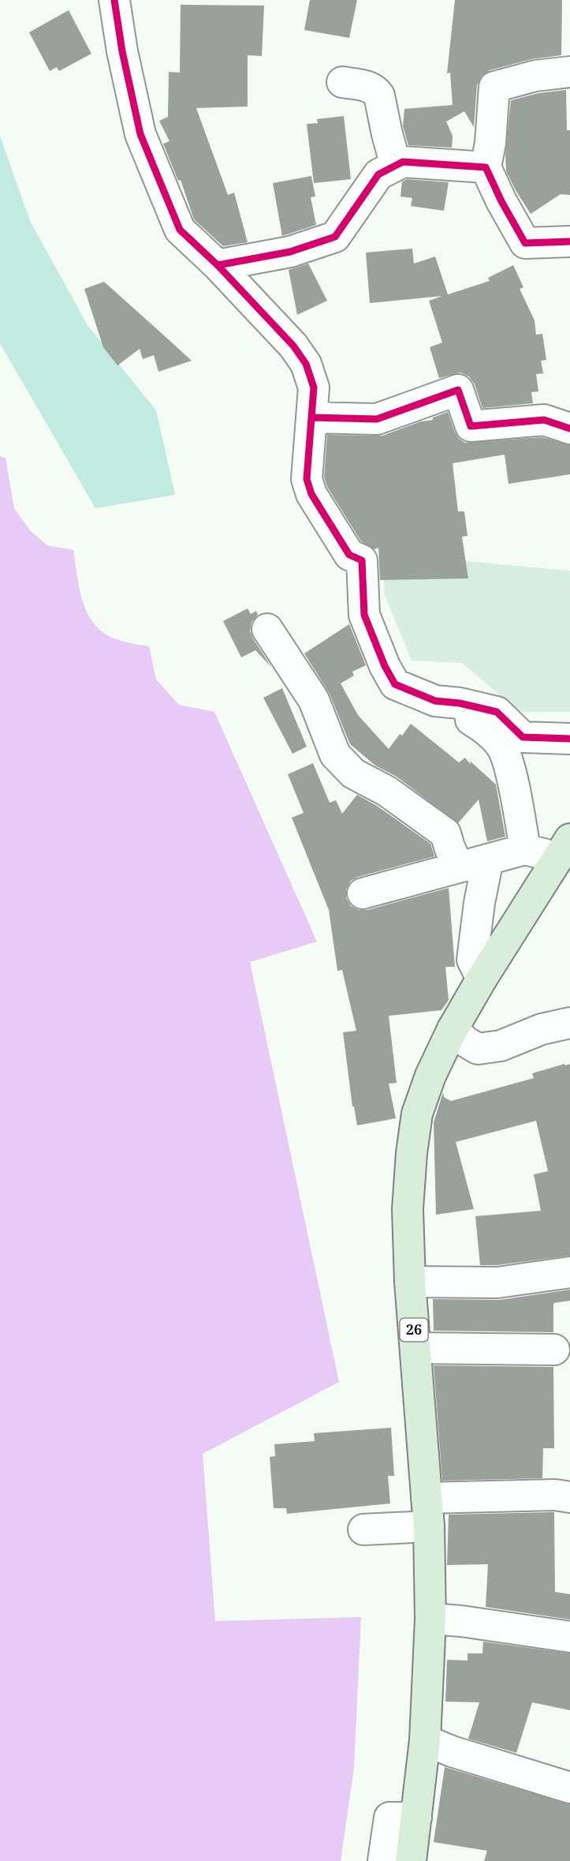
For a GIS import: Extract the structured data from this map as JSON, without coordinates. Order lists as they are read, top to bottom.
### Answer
{
  "streets": {
    "main road": ["26"]
  }
}
